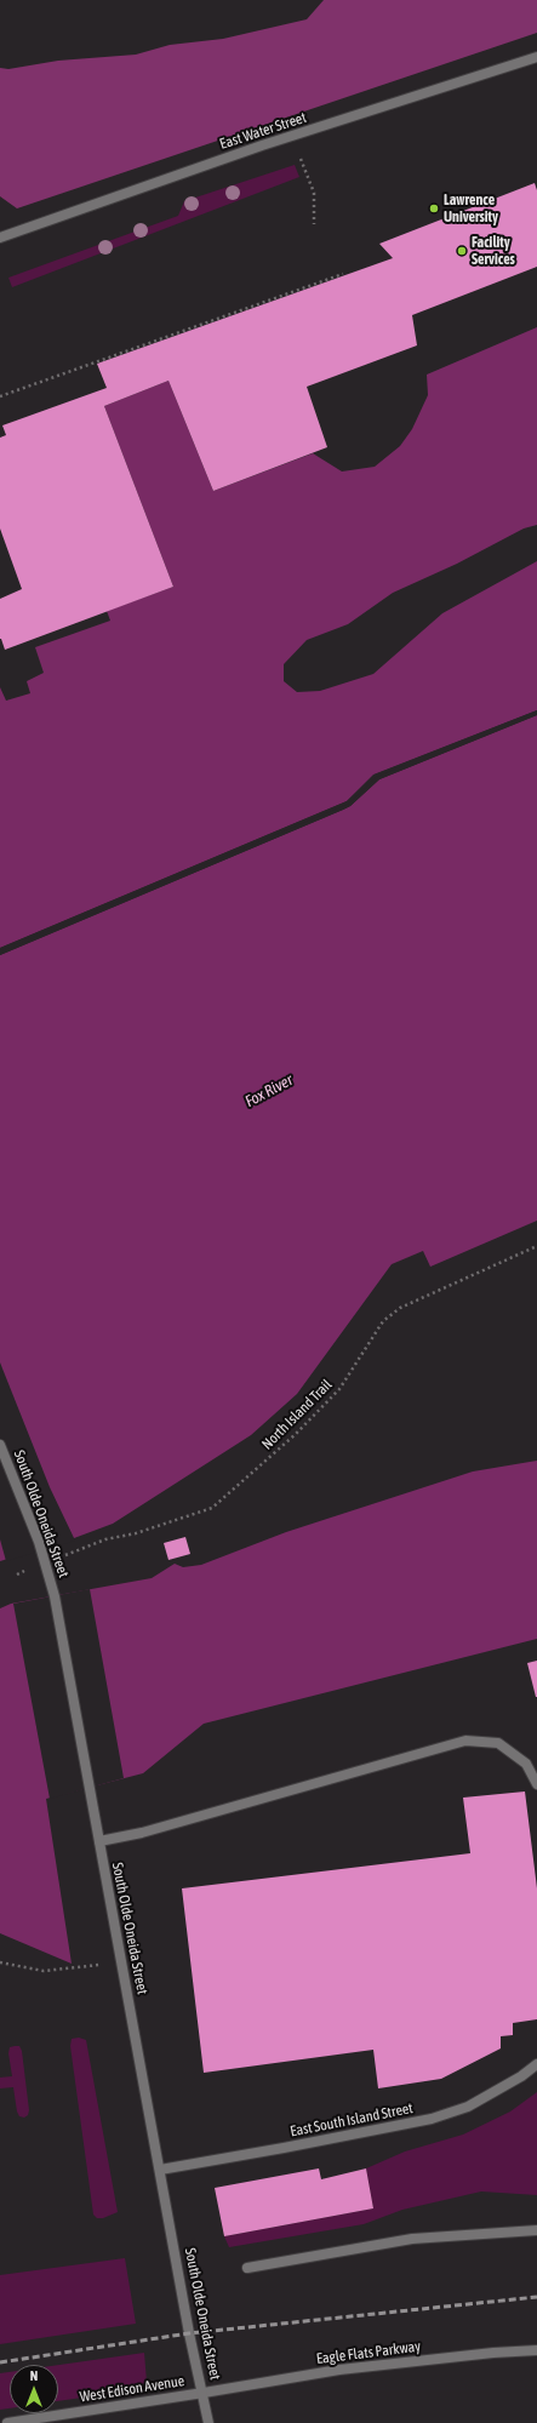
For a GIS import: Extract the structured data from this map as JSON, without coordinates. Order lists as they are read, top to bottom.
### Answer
{
  "streets": {
    "street": [
      "East Water Street",
      "South Olde Oneida Street",
      "East South Island Street",
      "Eagle Flats Parkway",
      "West Edison Avenue"
    ],
    "path": ["North Island Trail"]
  },
  "crossings": [
    ["South Olde Oneida Street", "East South Island Street"],
    ["South Olde Oneida Street", "Eagle Flats Parkway"],
    ["South Olde Oneida Street", "West Edison Avenue"],
    ["Eagle Flats Parkway", "West Edison Avenue"]
  ],
  "water": ["Fox River"],
  "places": ["Lawrence University", "Facility Services"],
  "north": "top"
}
